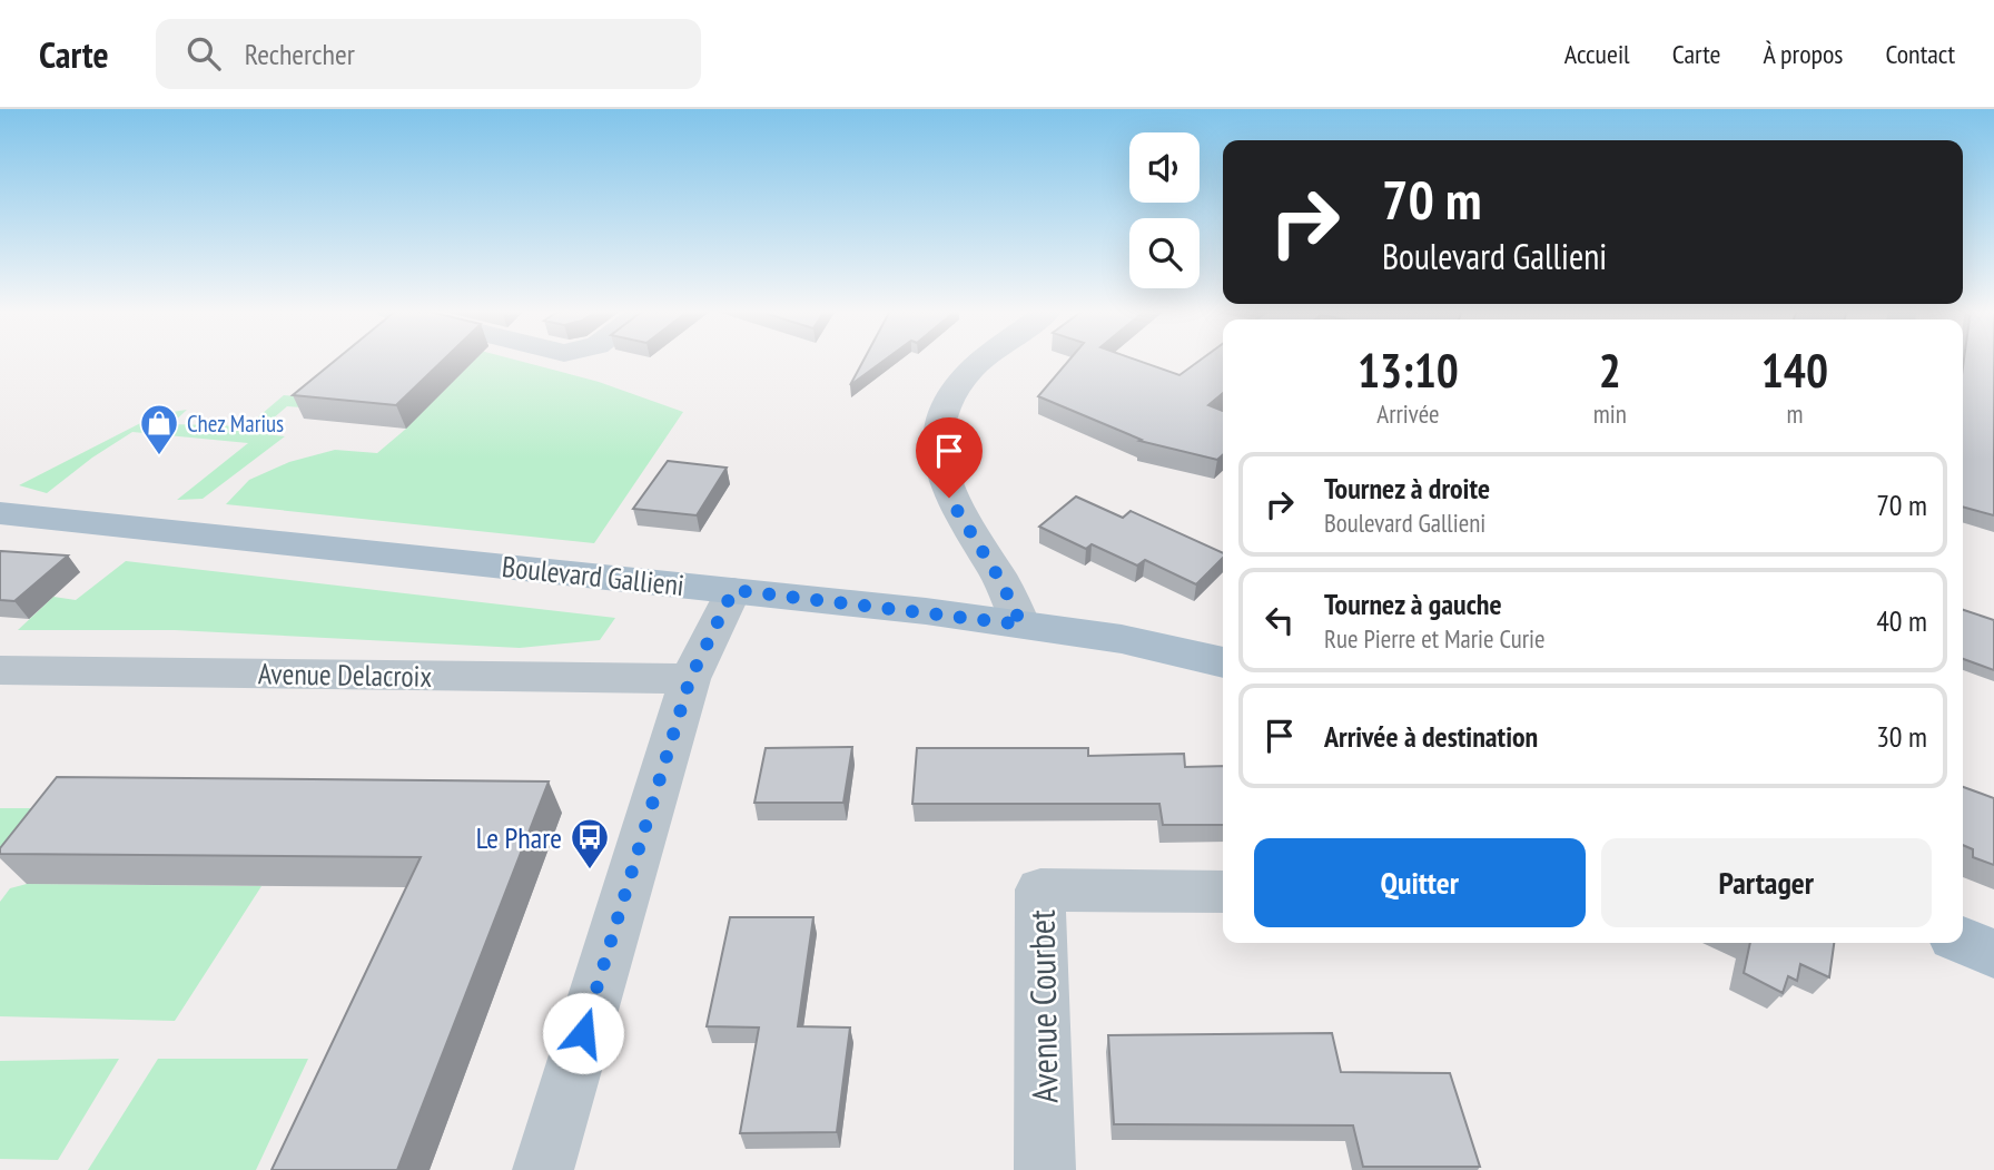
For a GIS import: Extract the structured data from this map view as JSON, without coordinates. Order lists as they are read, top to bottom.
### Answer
{
  "streets": {
    "main road": ["Boulevard Gallieni"],
    "street": ["Avenue Delacroix", "Avenue Courbet"]
  },
  "places": {
    "shop": ["Chez Marius"],
    "bus stop": ["Le Phare"]
  },
  "page": {
    "header": "Carte",
    "search": "Rechercher",
    "nav": [
      "Accueil",
      "Carte",
      "À propos",
      "Contact"
    ],
    "turn": ["70 m", "Boulevard Gallieni"],
    "eta": [
      "13:10",
      "Arrivée",
      "2",
      "min",
      "140",
      "m"
    ],
    "list": [
      {
        "name": "Tournez à droite",
        "note": "Boulevard Gallieni",
        "value": "70 m"
      },
      {
        "name": "Tournez à gauche",
        "note": "Rue Pierre et Marie Curie",
        "value": "40 m"
      },
      {
        "name": "Arrivée à destination",
        "value": "30 m"
      }
    ],
    "buttons": ["Quitter", "Partager"]
  }
}
